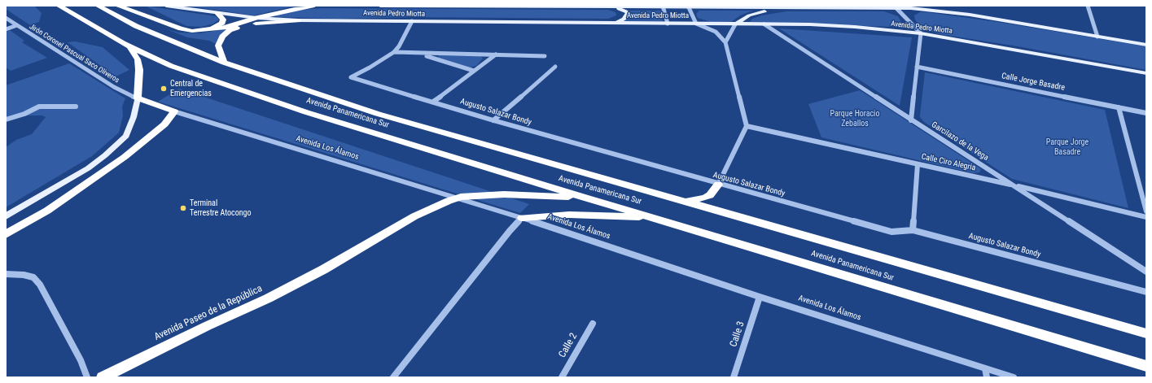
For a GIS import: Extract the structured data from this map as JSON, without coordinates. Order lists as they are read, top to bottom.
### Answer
{
  "streets": {
    "highway": ["Avenida Panamericana Sur", "Avenida Los Álamos", "Avenida Paseo de la República"],
    "main road": ["Avenida Pedro Miotta"],
    "street": [
      "Jirón Coronel Pascual Saco Oliveros",
      "Calle Jorge Basadre",
      "Augusto Salazar Bondy",
      "Garcilazo de la Vega",
      "Calle Ciro Alegria",
      "Calle 3",
      "Calle 2"
    ]
  },
  "crossings": [
    ["Avenida Pedro Miotta", "Garcilazo de la Vega"],
    ["Jirón Coronel Pascual Saco Oliveros", "Avenida Los Álamos"],
    ["Avenida Panamericana Sur", "Avenida Paseo de la República"],
    ["Garcilazo de la Vega", "Calle Ciro Alegria"],
    ["Avenida Los Álamos", "Avenida Paseo de la República"],
    ["Avenida Los Álamos", "Calle 3"]
  ],
  "parks": ["Parque Horacio Zeballos", "Parque Jorge Basadre"],
  "places": ["Central de Emergencias", "Terminal Terrestre Atocongo"]
}
